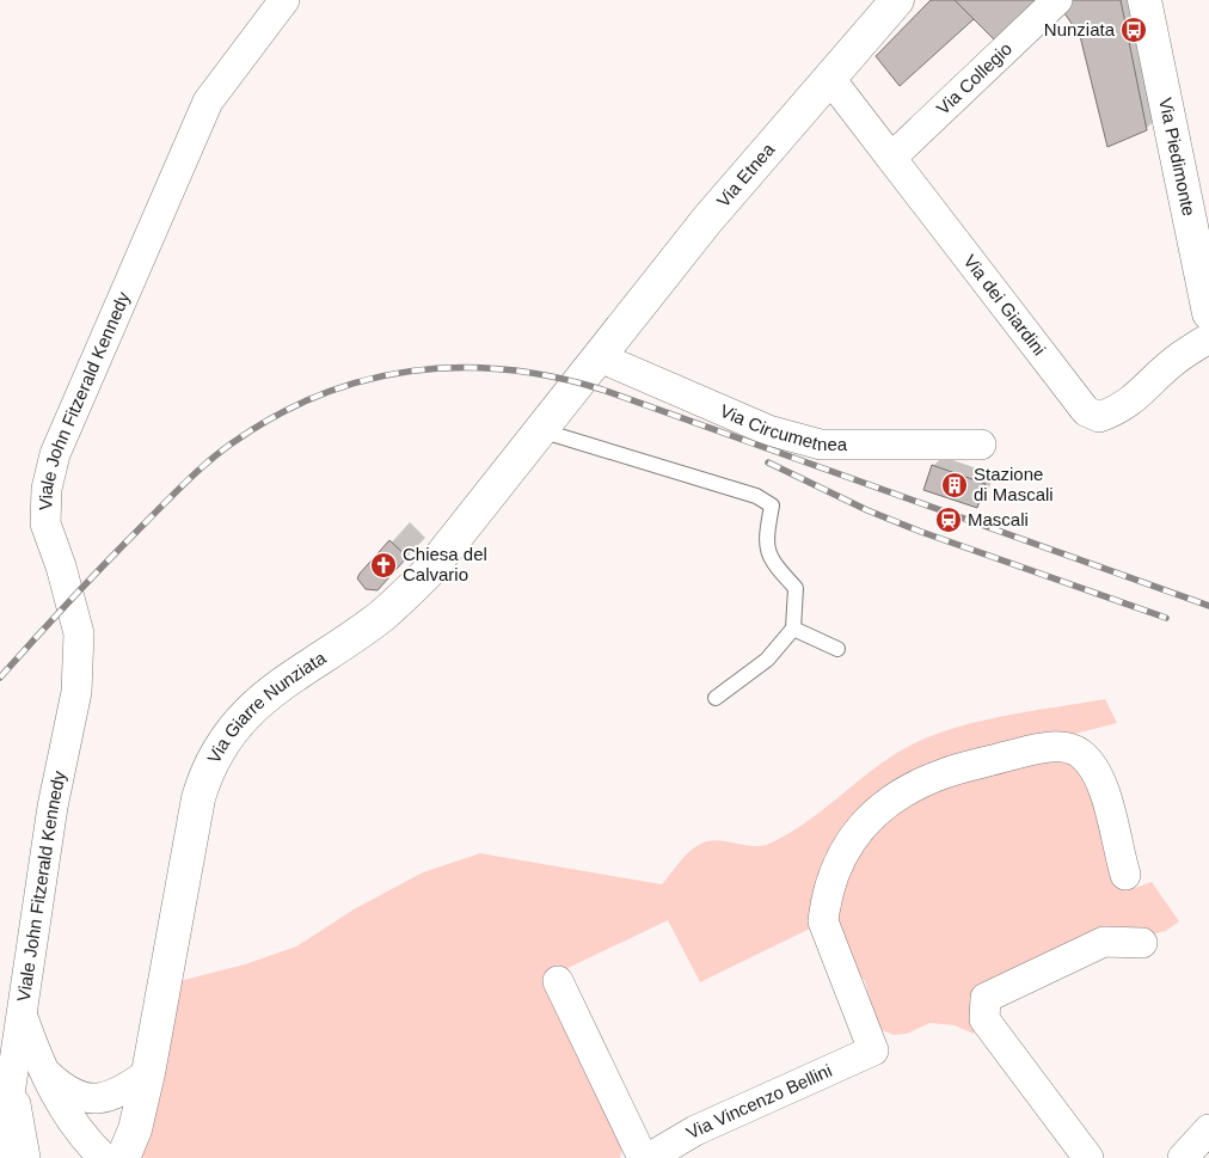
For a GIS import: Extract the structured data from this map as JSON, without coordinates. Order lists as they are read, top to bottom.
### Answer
{
  "streets": {
    "street": [
      "Via Collegio",
      "Via Piedimonte",
      "Via Etnea",
      "Via dei Giardini",
      "Viale John Fitzerald Kennedy",
      "Via Circumetnea",
      "Via Giarre Nunziata",
      "Via Vincenzo Bellini"
    ]
  },
  "crossings": [
    ["Via Collegio", "Via dei Giardini"],
    ["Via Etnea", "Via dei Giardini"],
    ["Via Etnea", "Via Circumetnea"],
    ["Via Etnea", "Via Giarre Nunziata"],
    ["Via Circumetnea", "Via Giarre Nunziata"]
  ],
  "places": {
    "bus stop": ["Nunziata"],
    "building": ["Stazione di Mascali"],
    "station": ["Mascali"],
    "church": ["Chiesa del Calvario"]
  }
}
